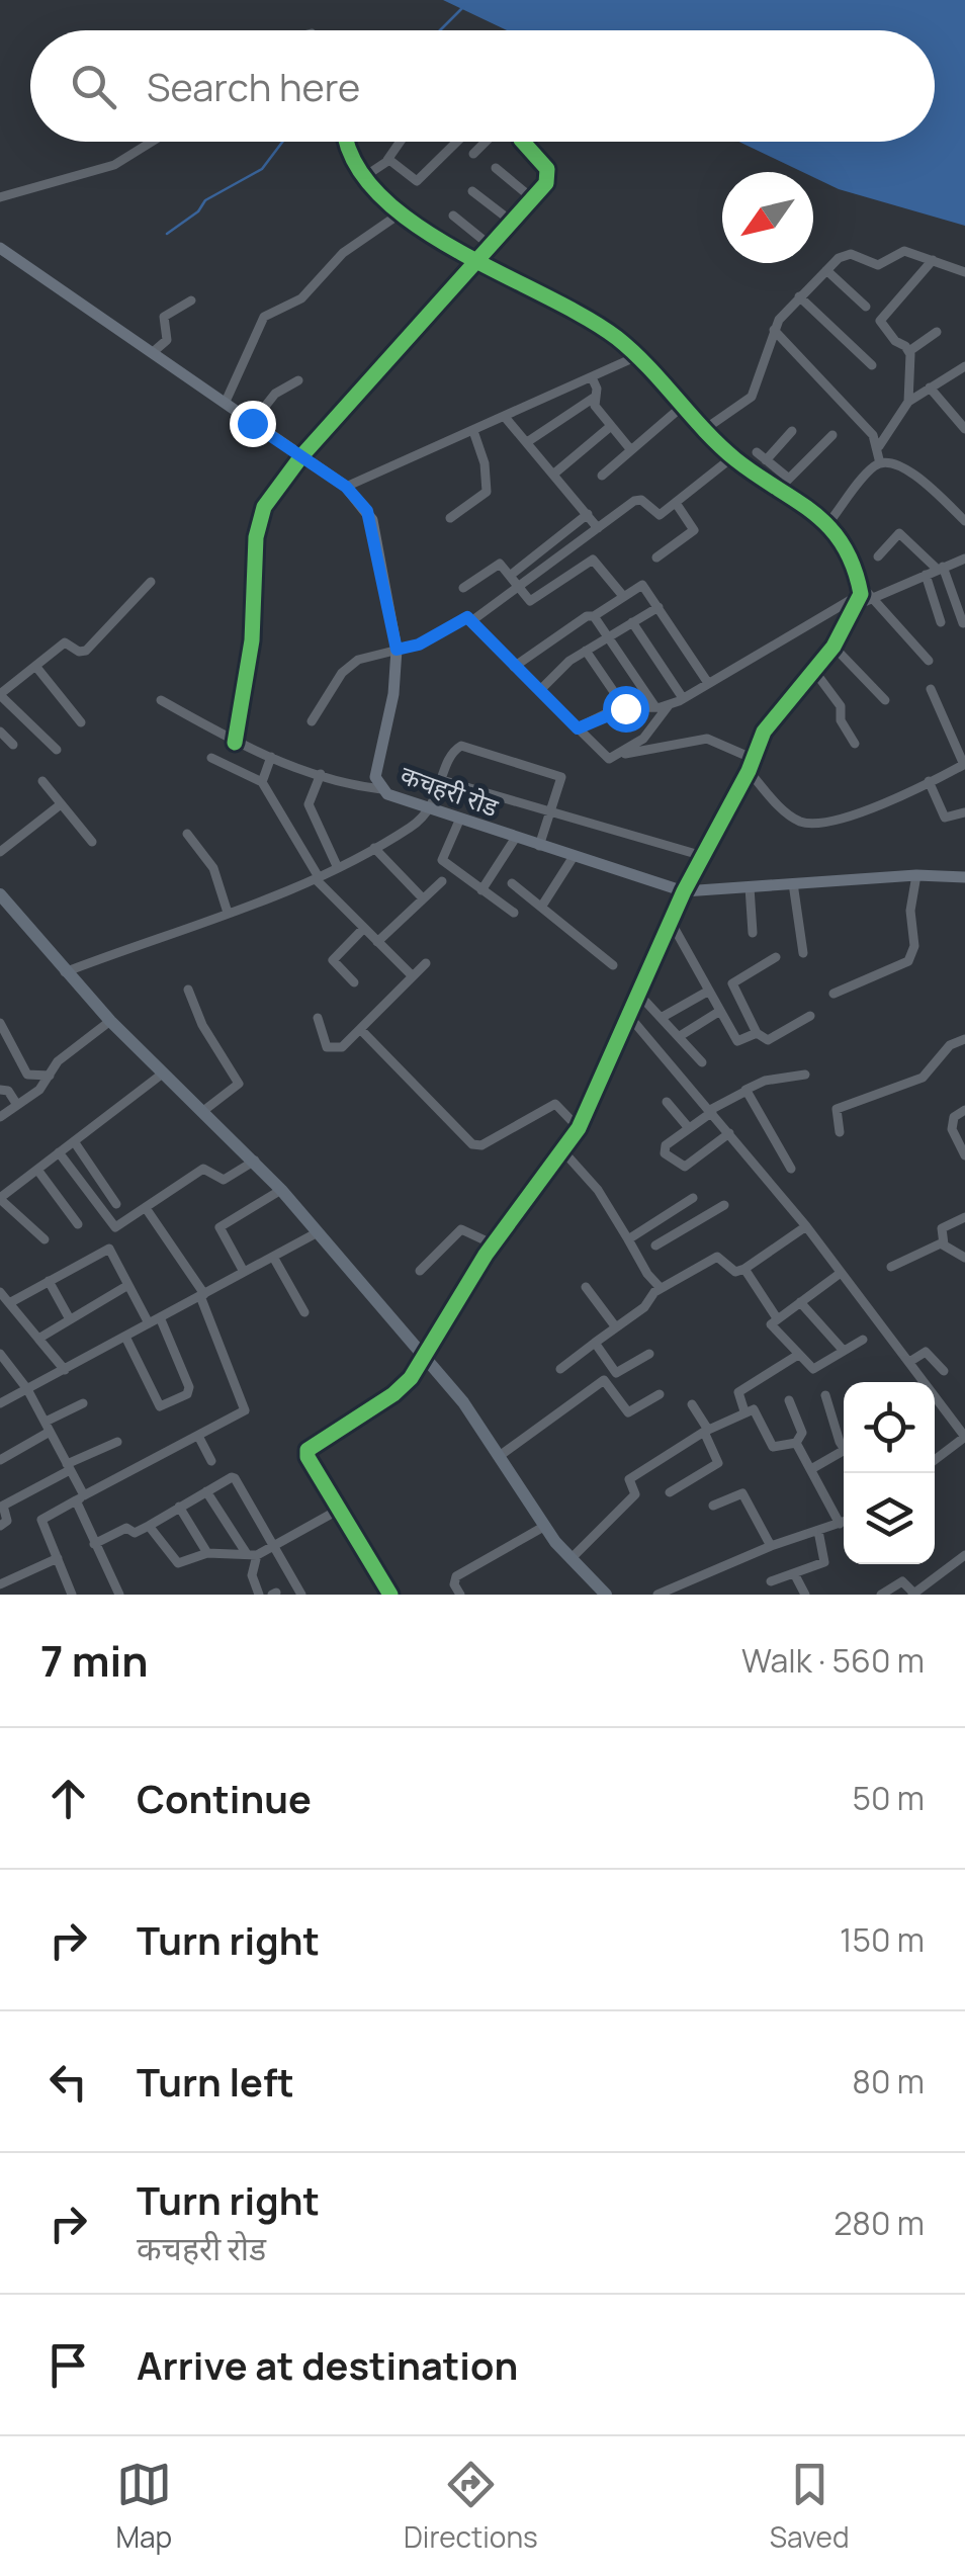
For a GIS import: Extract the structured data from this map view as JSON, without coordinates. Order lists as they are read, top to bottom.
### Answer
{
  "streets": {
    "main road": ["कचहरी रोड"]
  },
  "north": "bottom left",
  "page": {
    "search": "Search here",
    "heading": ["7 min", "Walk · 560 m"],
    "list": [
      ["Continue", "50 m"],
      ["Turn right", "150 m"],
      ["Turn left", "80 m"],
      ["Turn right", "कचहरी रोड", "280 m"],
      "Arrive at destination"
    ],
    "nav": ["Map", "Directions", "Saved"]
  }
}
